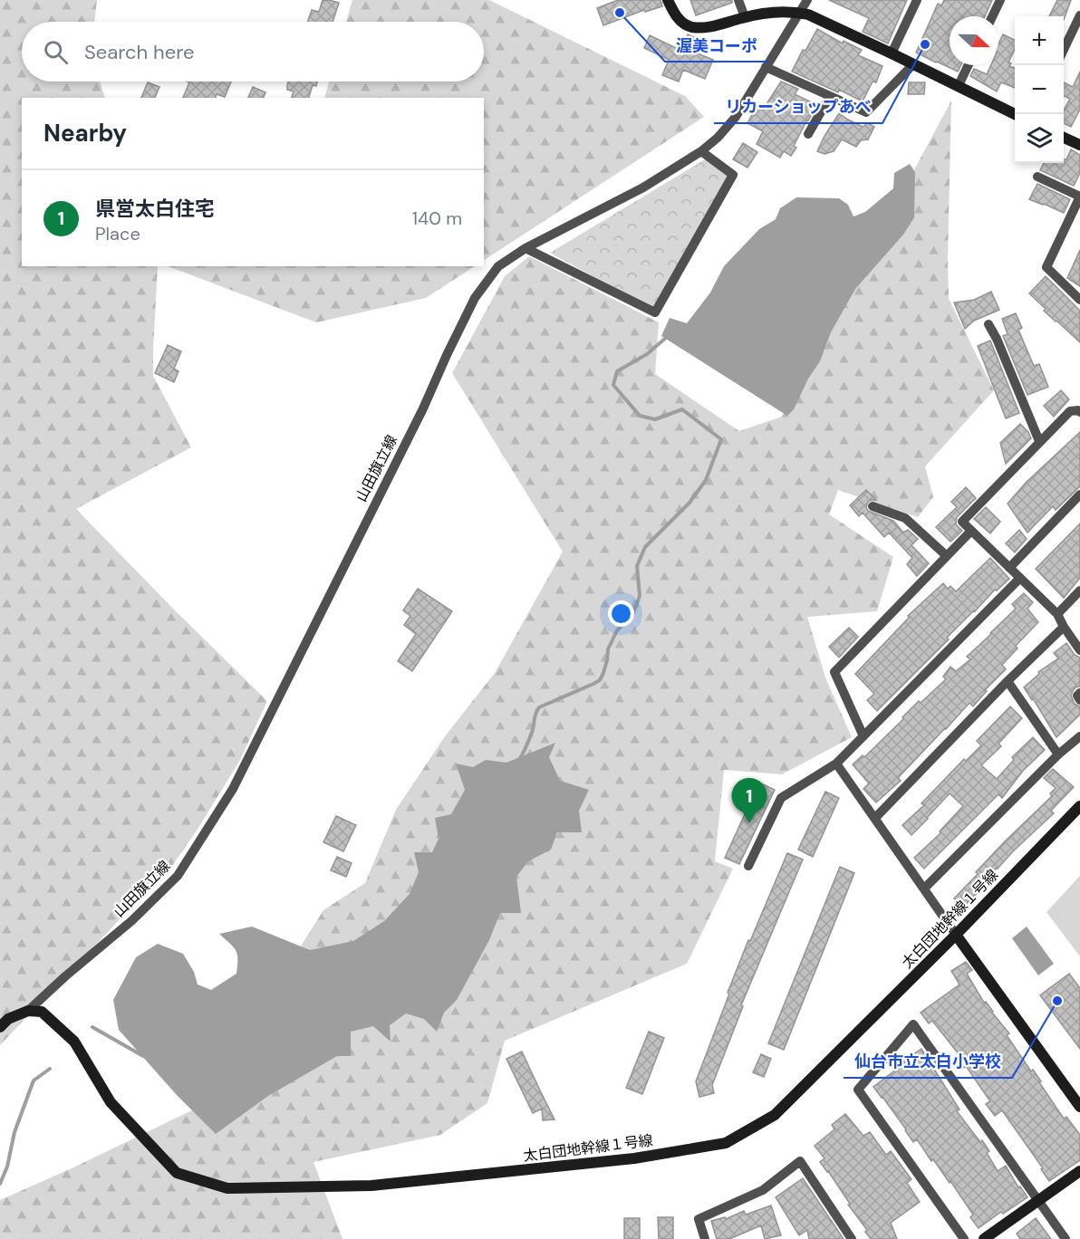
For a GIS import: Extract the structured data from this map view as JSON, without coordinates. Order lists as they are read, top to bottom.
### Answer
{
  "streets": {
    "street": ["山田旗立線", "太白団地幹線１号線"]
  },
  "crossings": [
    ["山田旗立線", "太白団地幹線１号線"]
  ],
  "places": ["渥美コーポ", "リカーショップあべ", "仙台市立太白小学校"],
  "north": "right",
  "page": {
    "map_buttons": ["+", "−"],
    "search": "Search here",
    "heading": "Nearby",
    "list": [
      {
        "mark": "1",
        "name": "県営太白住宅",
        "note": "Place",
        "value": "140 m"
      }
    ],
    "pins": "1"
  }
}
